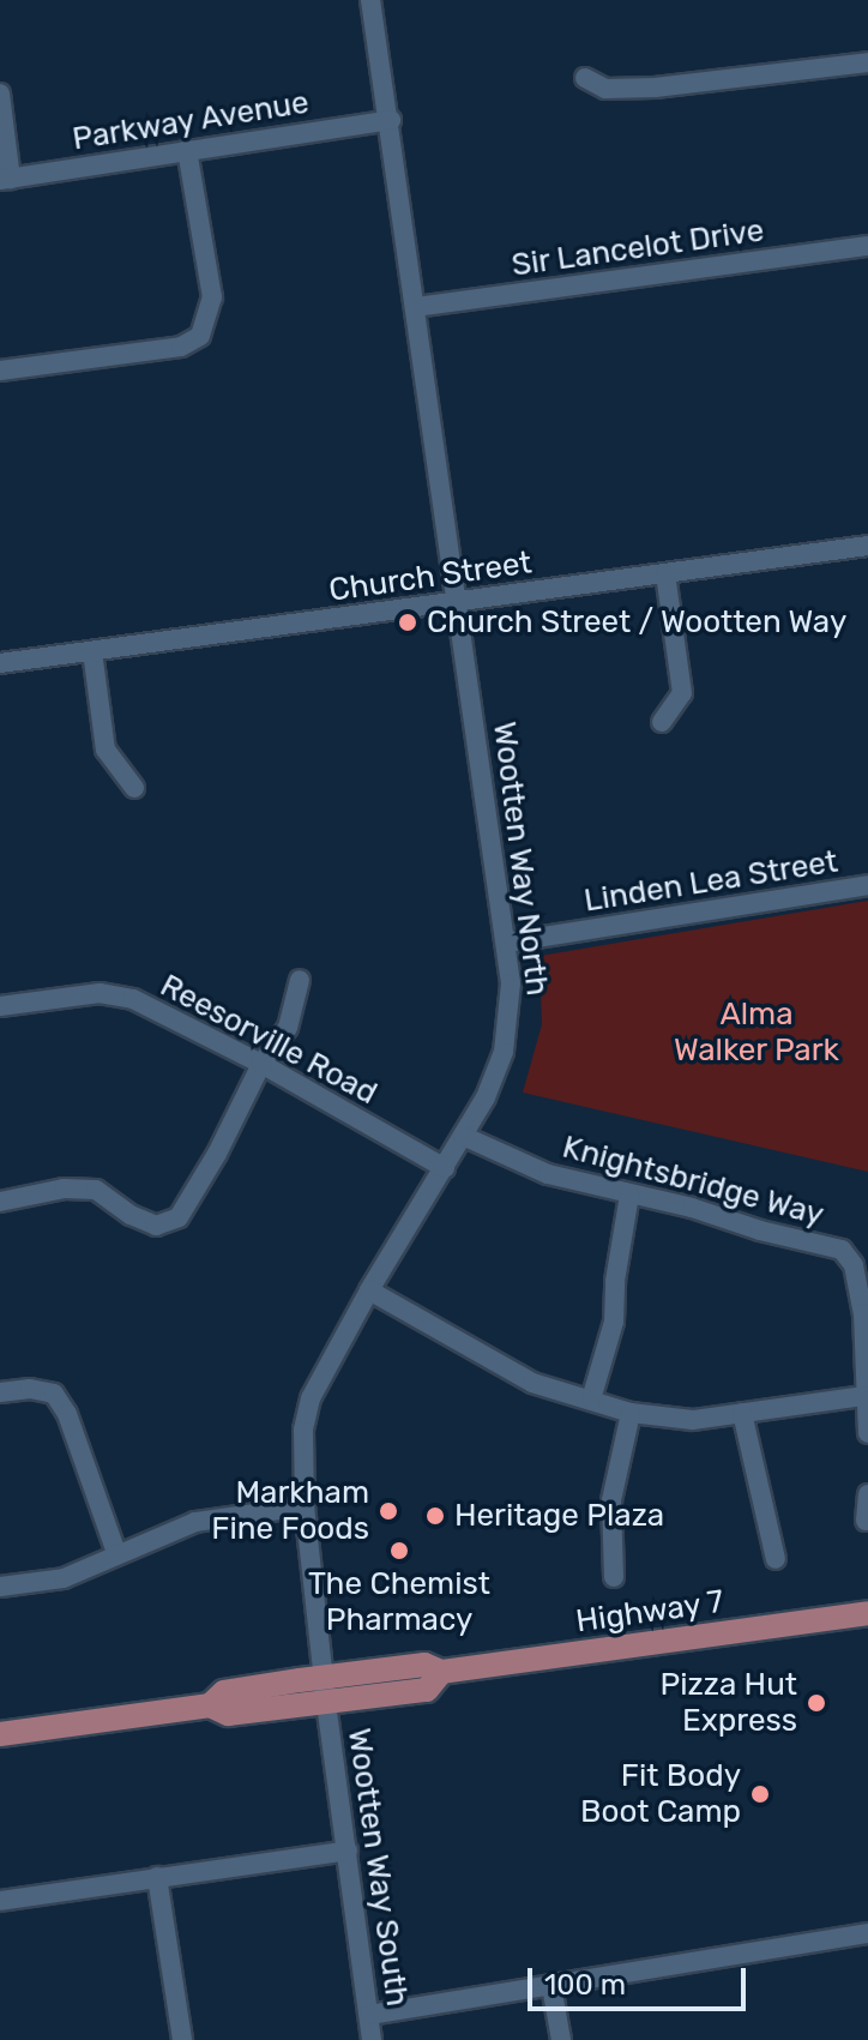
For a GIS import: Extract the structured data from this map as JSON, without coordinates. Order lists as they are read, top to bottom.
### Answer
{
  "streets": {
    "main road": ["Highway 7"],
    "street": [
      "Parkway Avenue",
      "Sir Lancelot Drive",
      "Church Street",
      "Wootten Way North",
      "Linden Lea Street",
      "Reesorville Road",
      "Knightsbridge Way",
      "Wootten Way South"
    ]
  },
  "crossings": [
    ["Parkway Avenue", "Wootten Way North"],
    ["Sir Lancelot Drive", "Wootten Way North"],
    ["Church Street", "Wootten Way North"],
    ["Wootten Way North", "Linden Lea Street"],
    ["Wootten Way North", "Reesorville Road"],
    ["Wootten Way North", "Knightsbridge Way"],
    ["Wootten Way North", "Highway 7"],
    ["Wootten Way North", "Wootten Way South"],
    ["Highway 7", "Wootten Way South"]
  ],
  "parks": ["Alma Walker Park"],
  "places": [
    "Church Street / Wootten Way",
    "Markham Fine Foods",
    "Heritage Plaza",
    "The Chemist Pharmacy",
    "Pizza Hut Express",
    "Fit Body Boot Camp"
  ],
  "scale_bar": "100 m"
}
